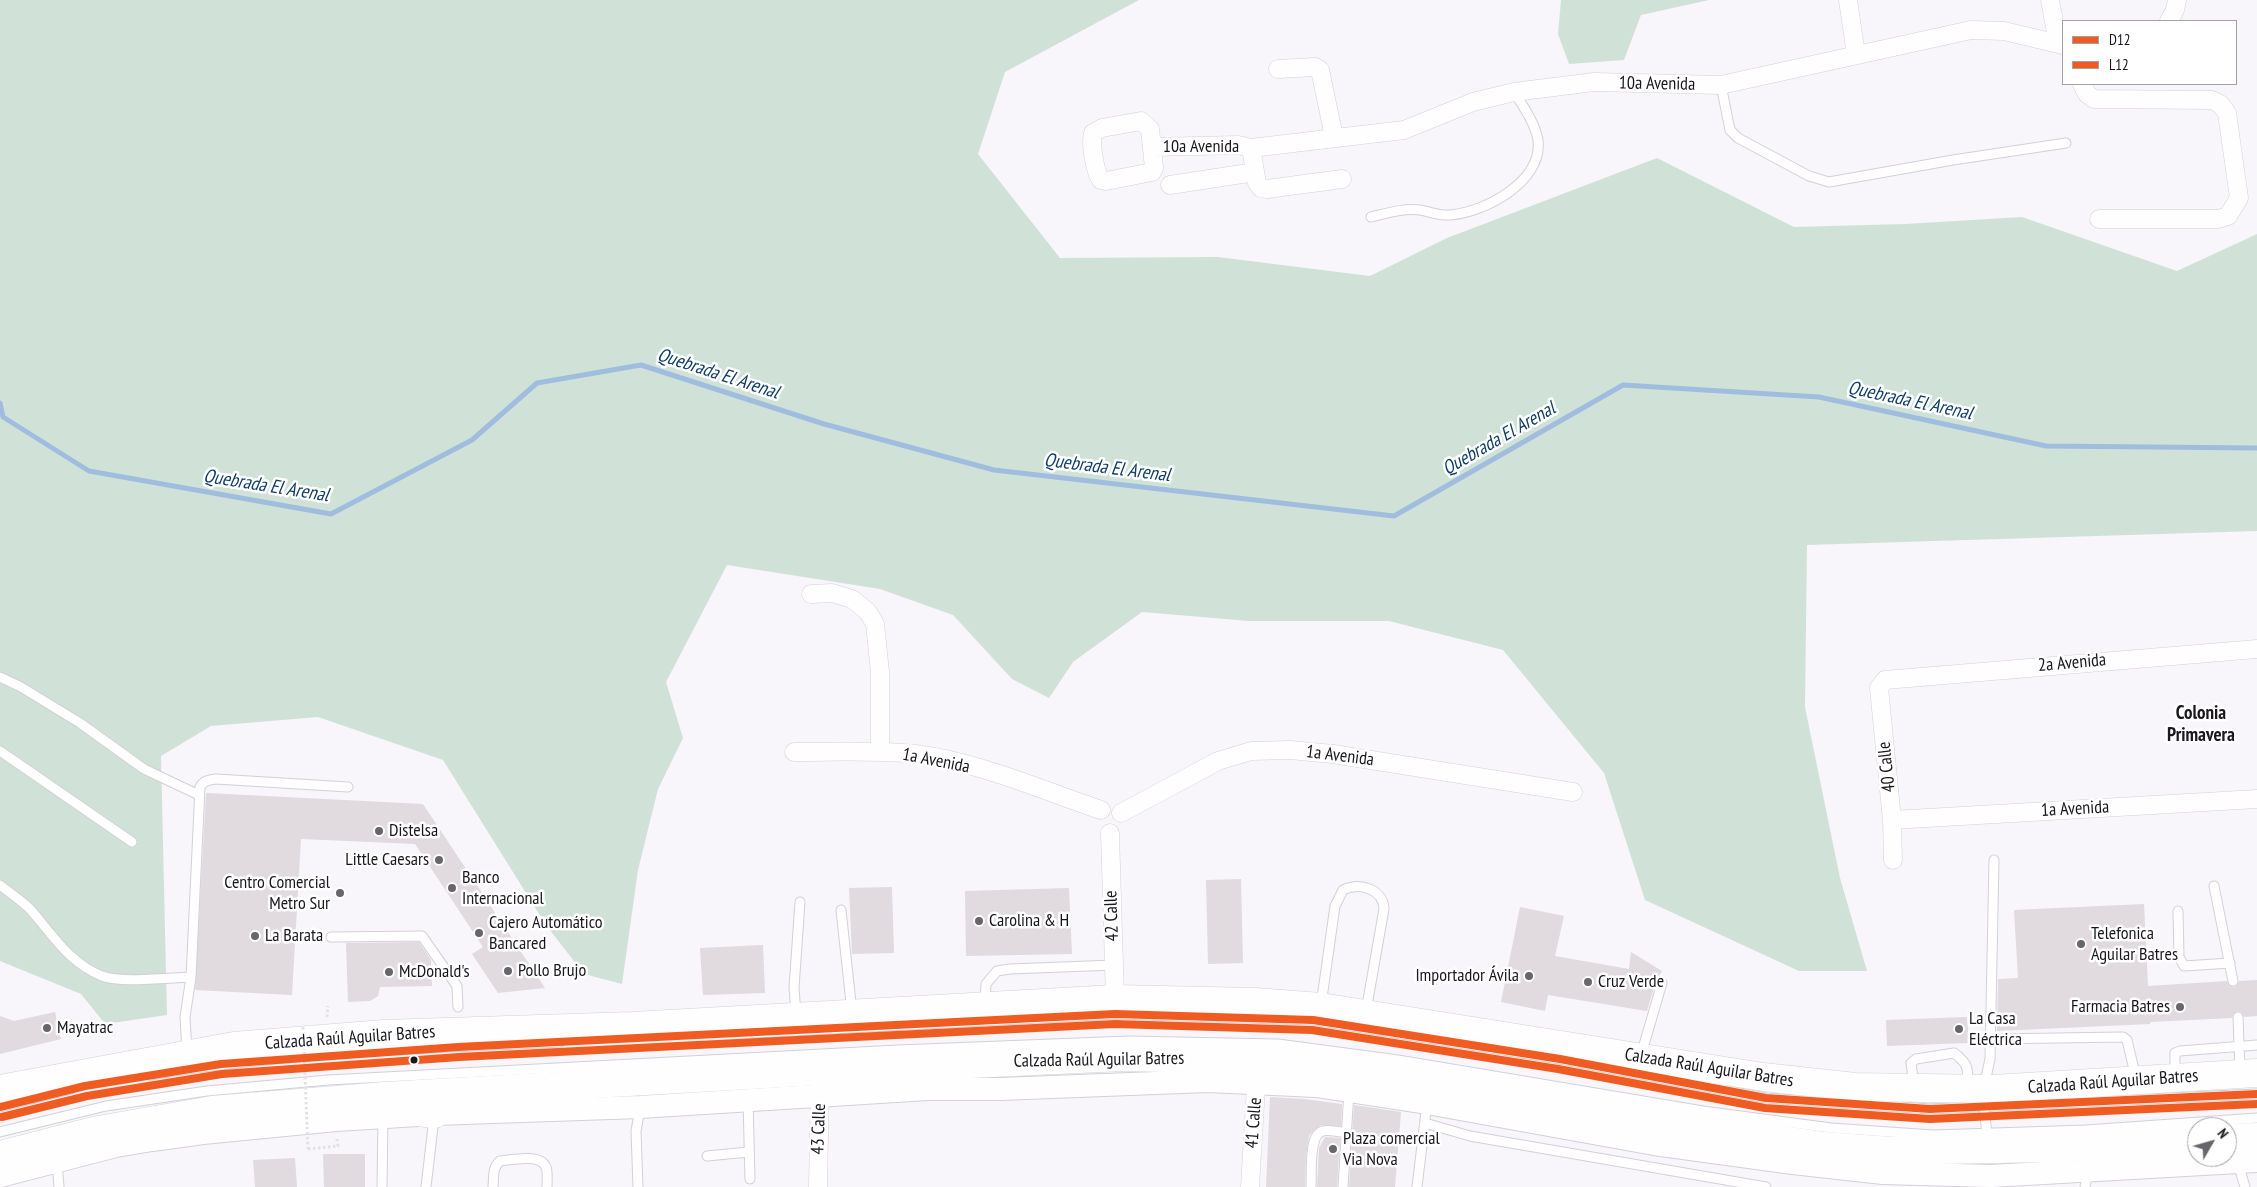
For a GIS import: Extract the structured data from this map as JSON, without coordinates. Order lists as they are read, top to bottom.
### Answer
{
  "streets": {
    "highway": ["Calzada Raúl Aguilar Batres"],
    "street": [
      "10a Avenida",
      "2a Avenida",
      "1a Avenida",
      "40 Calle",
      "42 Calle",
      "41 Calle",
      "43 Calle"
    ]
  },
  "crossings": [
    ["2a Avenida", "40 Calle"],
    ["1a Avenida", "40 Calle"],
    ["1a Avenida", "42 Calle"],
    ["42 Calle", "Calzada Raúl Aguilar Batres"],
    ["Calzada Raúl Aguilar Batres", "41 Calle"],
    ["Calzada Raúl Aguilar Batres", "43 Calle"]
  ],
  "districts": ["Colonia Primavera"],
  "water": ["Quebrada El Arenal"],
  "places": [
    "Distelsa",
    "Little Caesars",
    "Banco Internacional",
    "Centro Comercial Metro Sur",
    "Carolina & H",
    "Cajero Automático Bancared",
    "La Barata",
    "Telefonica Aguilar Batres",
    "Pollo Brujo",
    "McDonald's",
    "Importador Ávila",
    "Cruz Verde",
    "Farmacia Batres",
    "Mayatrac",
    "La Casa Eléctrica",
    "Plaza comercial Via Nova"
  ],
  "lines": ["transit line D12", "transit line L12"],
  "legend": ["D12", "L12"],
  "north": "top right"
}
